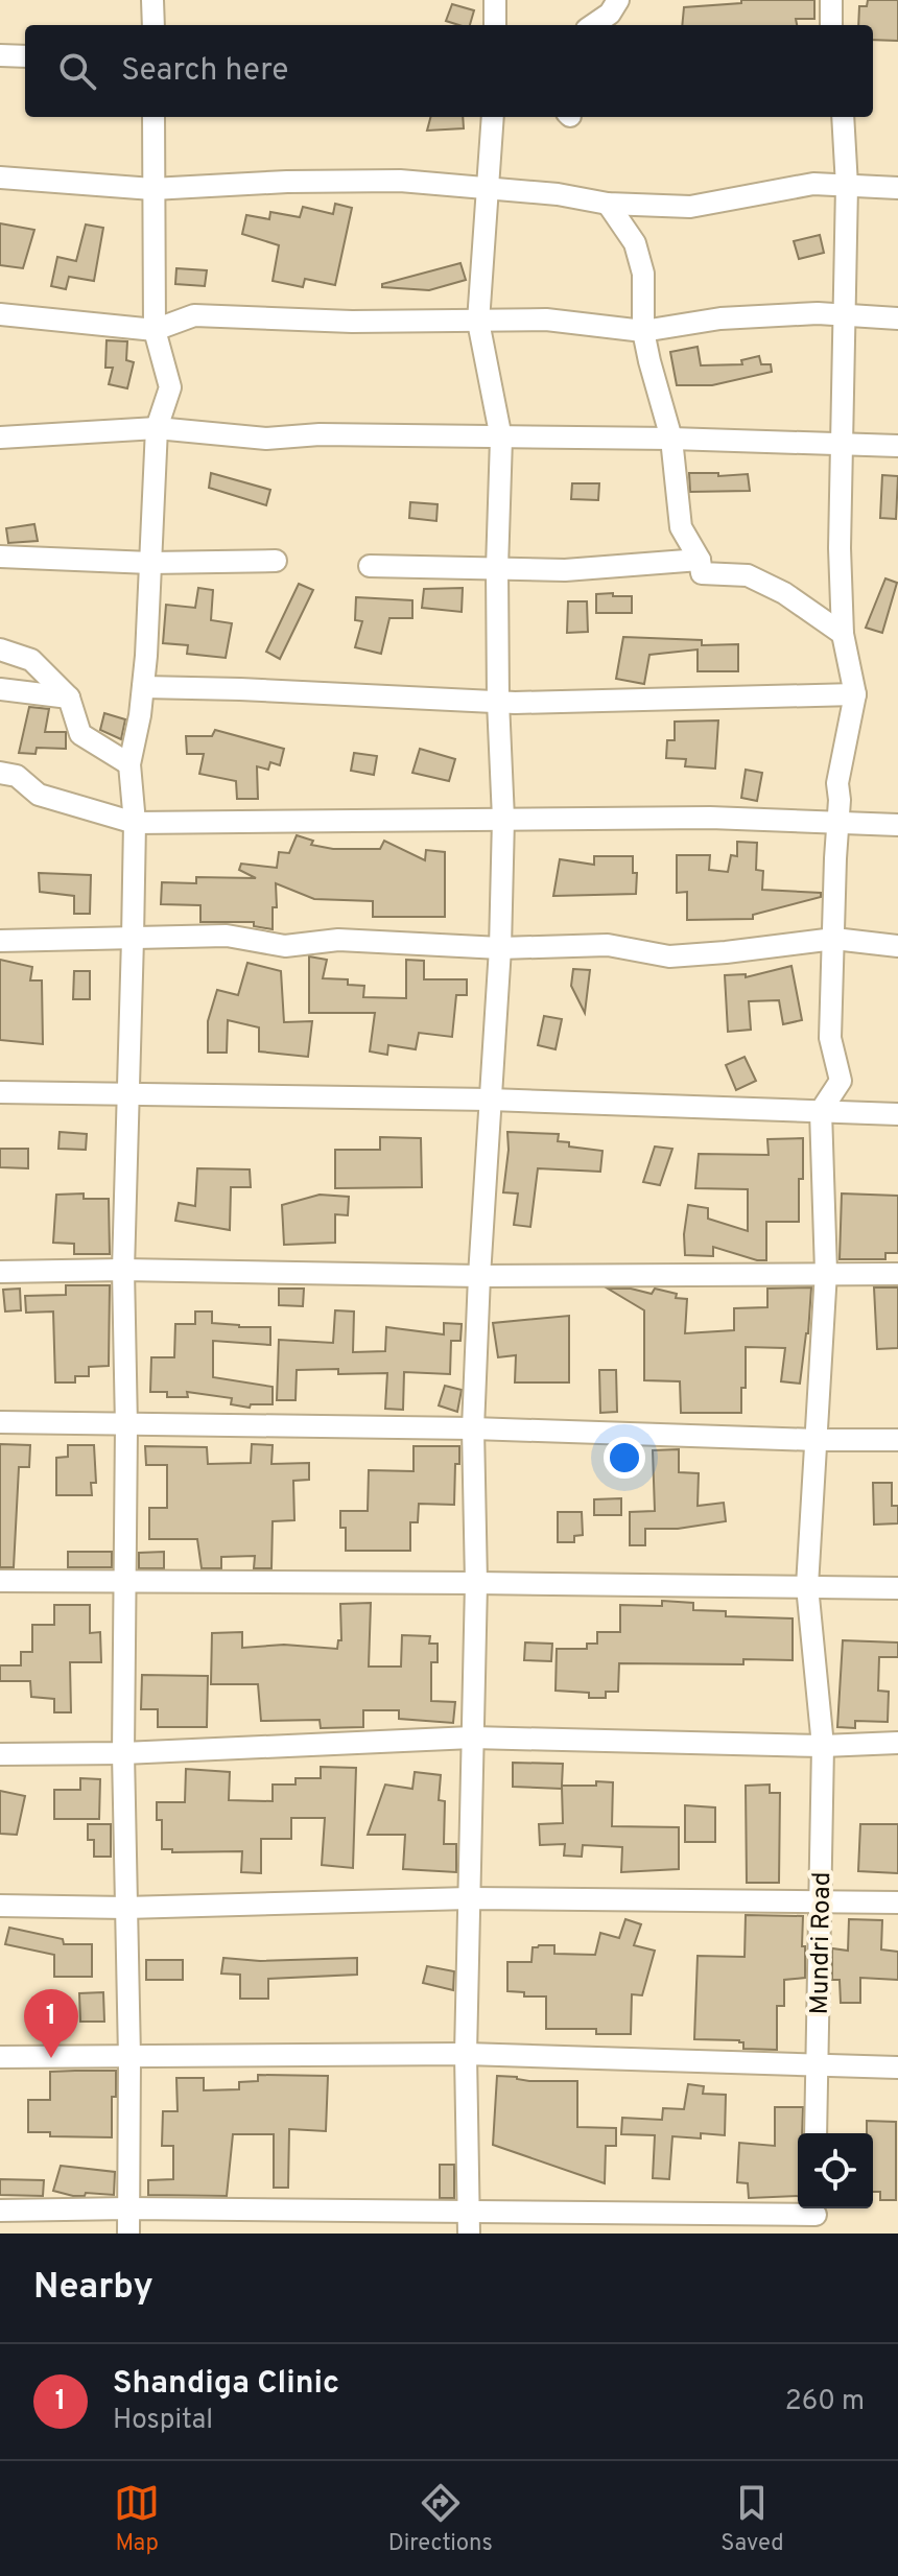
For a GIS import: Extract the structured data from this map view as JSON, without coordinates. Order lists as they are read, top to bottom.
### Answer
{
  "streets": {
    "street": ["Mundri Road"]
  },
  "page": {
    "search": "Search here",
    "pins": "1",
    "heading": "Nearby",
    "list": [
      {
        "mark": "1",
        "name": "Shandiga Clinic",
        "note": "Hospital",
        "value": "260 m"
      }
    ],
    "nav": ["Map", "Directions", "Saved"]
  }
}
